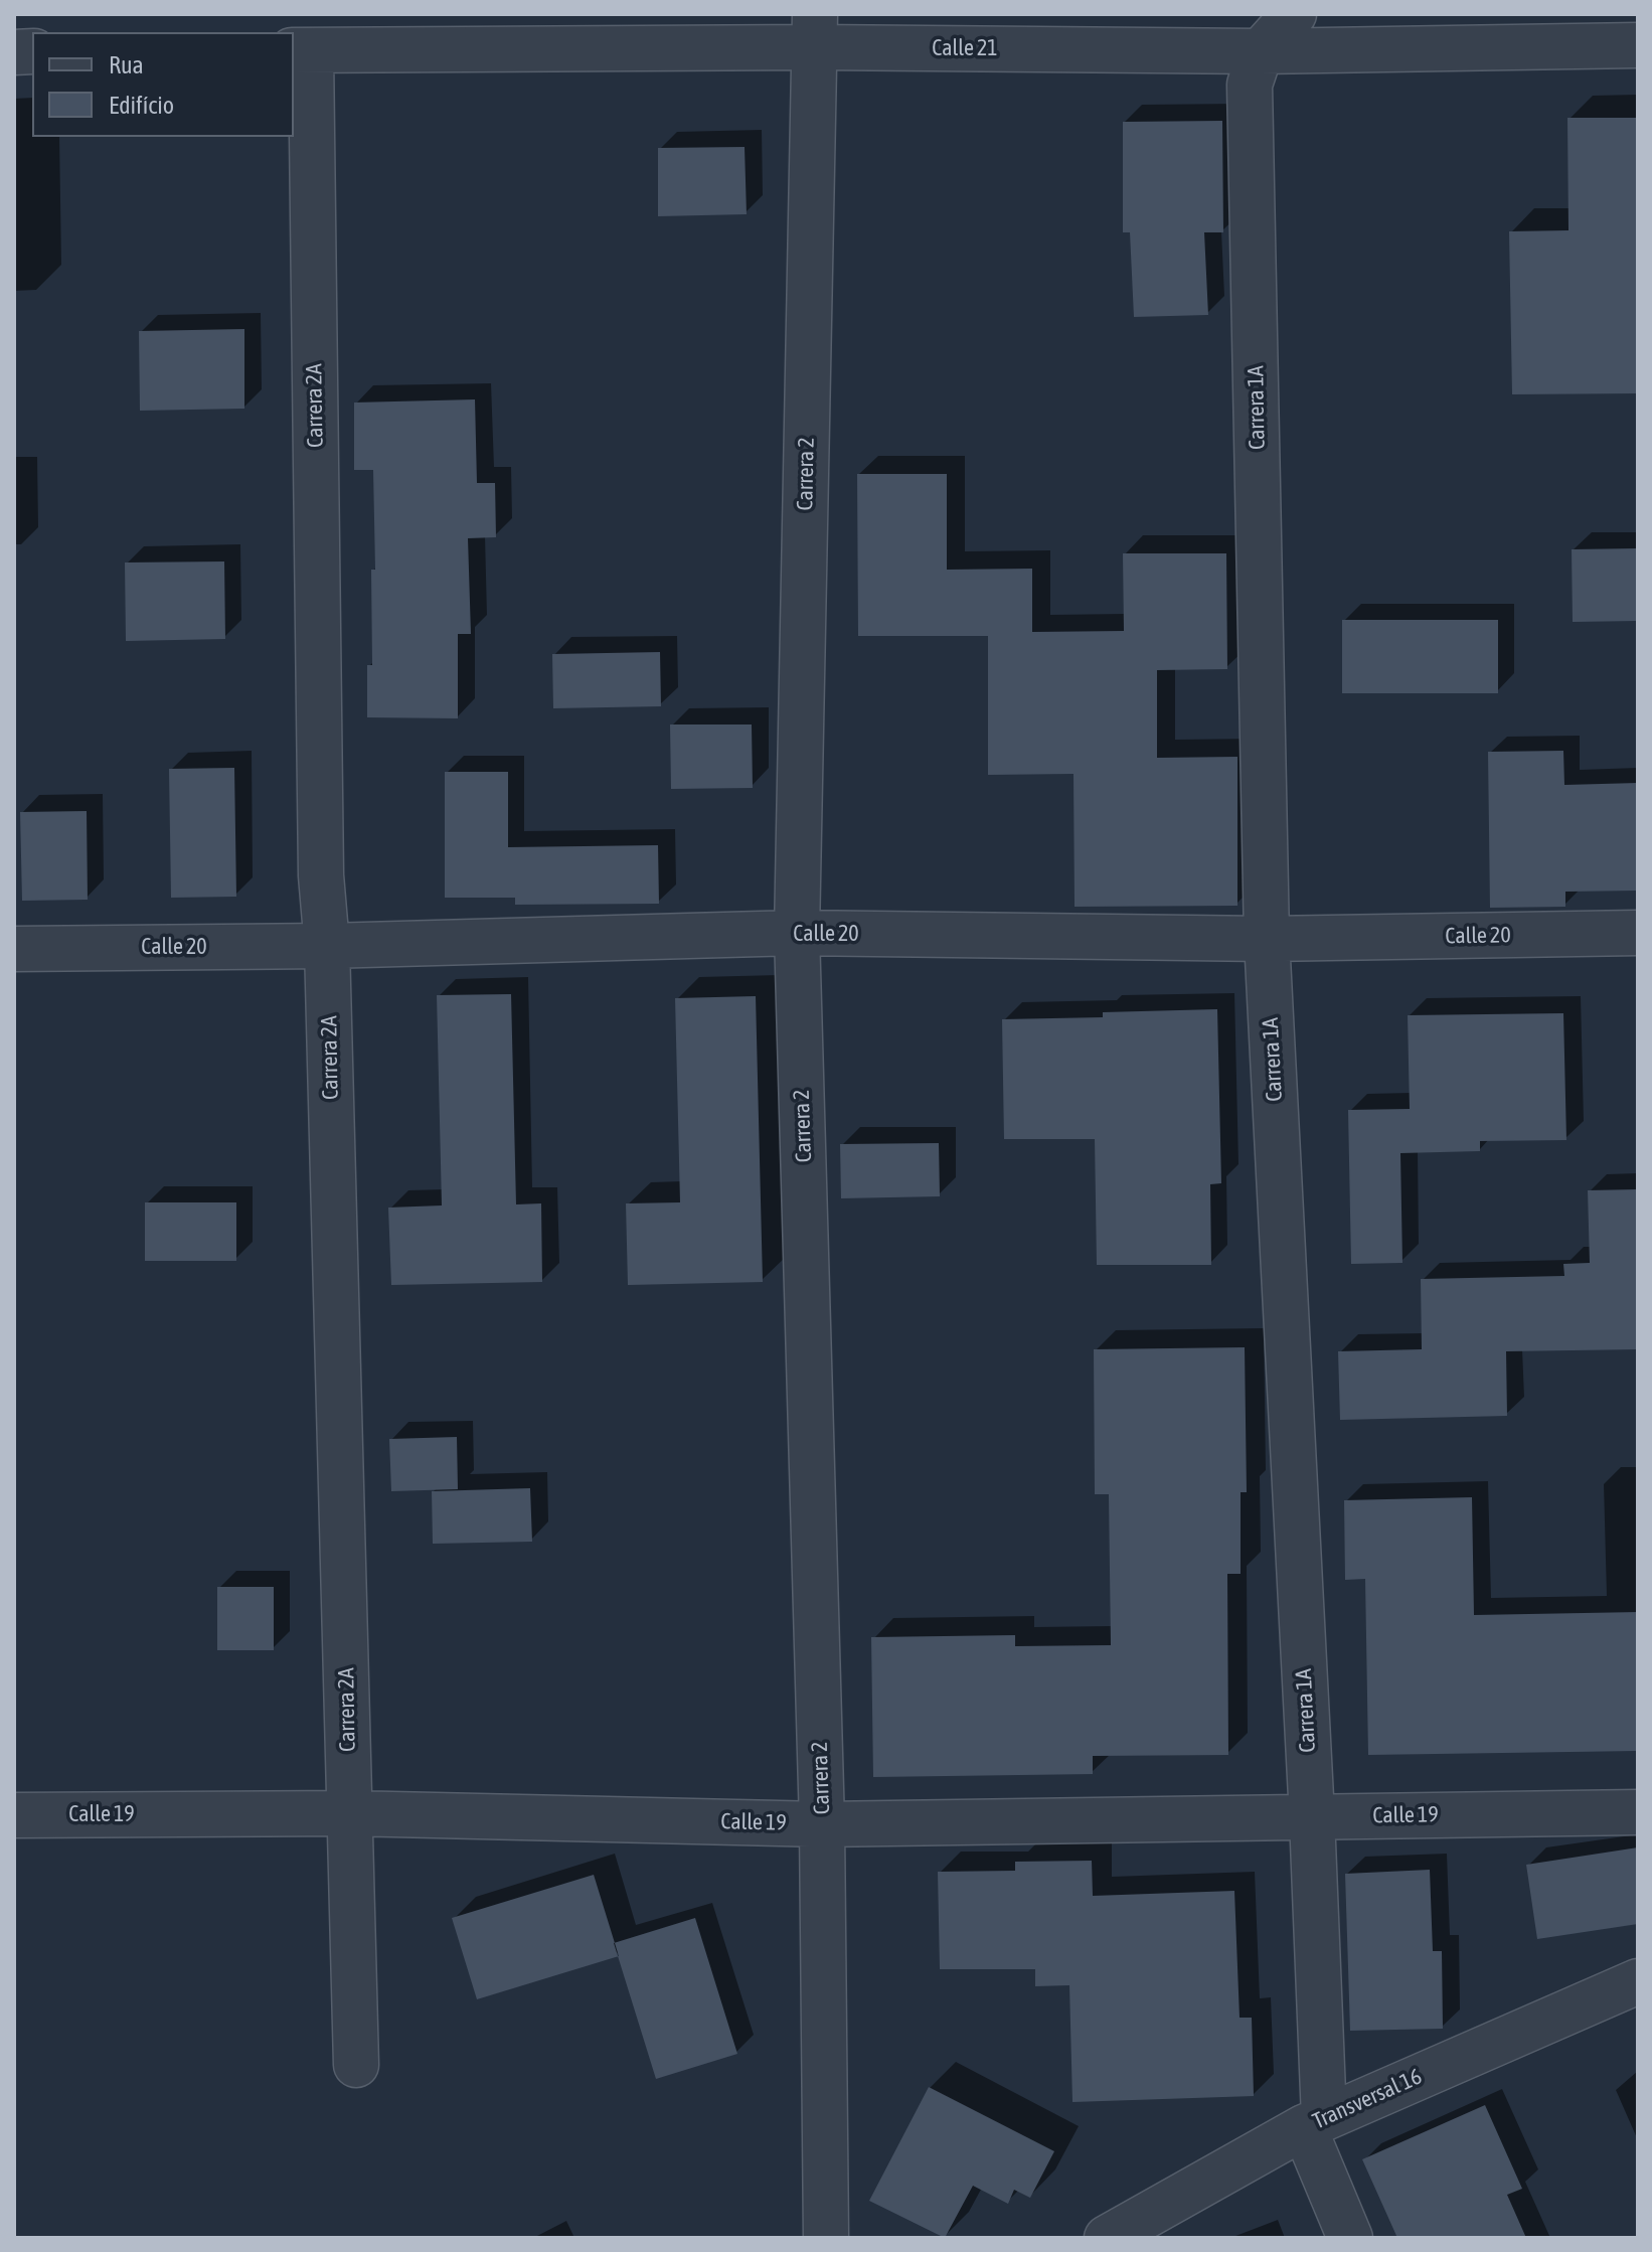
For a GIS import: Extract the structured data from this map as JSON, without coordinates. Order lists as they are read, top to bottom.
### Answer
{
  "streets": {
    "street": [
      "Calle 21",
      "Carrera 2A",
      "Carrera 1A",
      "Carrera 2",
      "Calle 20",
      "Calle 19",
      "Transversal 16"
    ]
  },
  "crossings": [
    ["Calle 21", "Carrera 2A"],
    ["Calle 21", "Carrera 1A"],
    ["Calle 21", "Carrera 2"],
    ["Carrera 2A", "Calle 20"],
    ["Carrera 2A", "Calle 19"],
    ["Carrera 1A", "Calle 20"],
    ["Carrera 1A", "Calle 19"],
    ["Carrera 1A", "Transversal 16"],
    ["Carrera 2", "Calle 20"],
    ["Carrera 2", "Calle 19"]
  ],
  "legend": ["Rua", "Edifício"]
}
